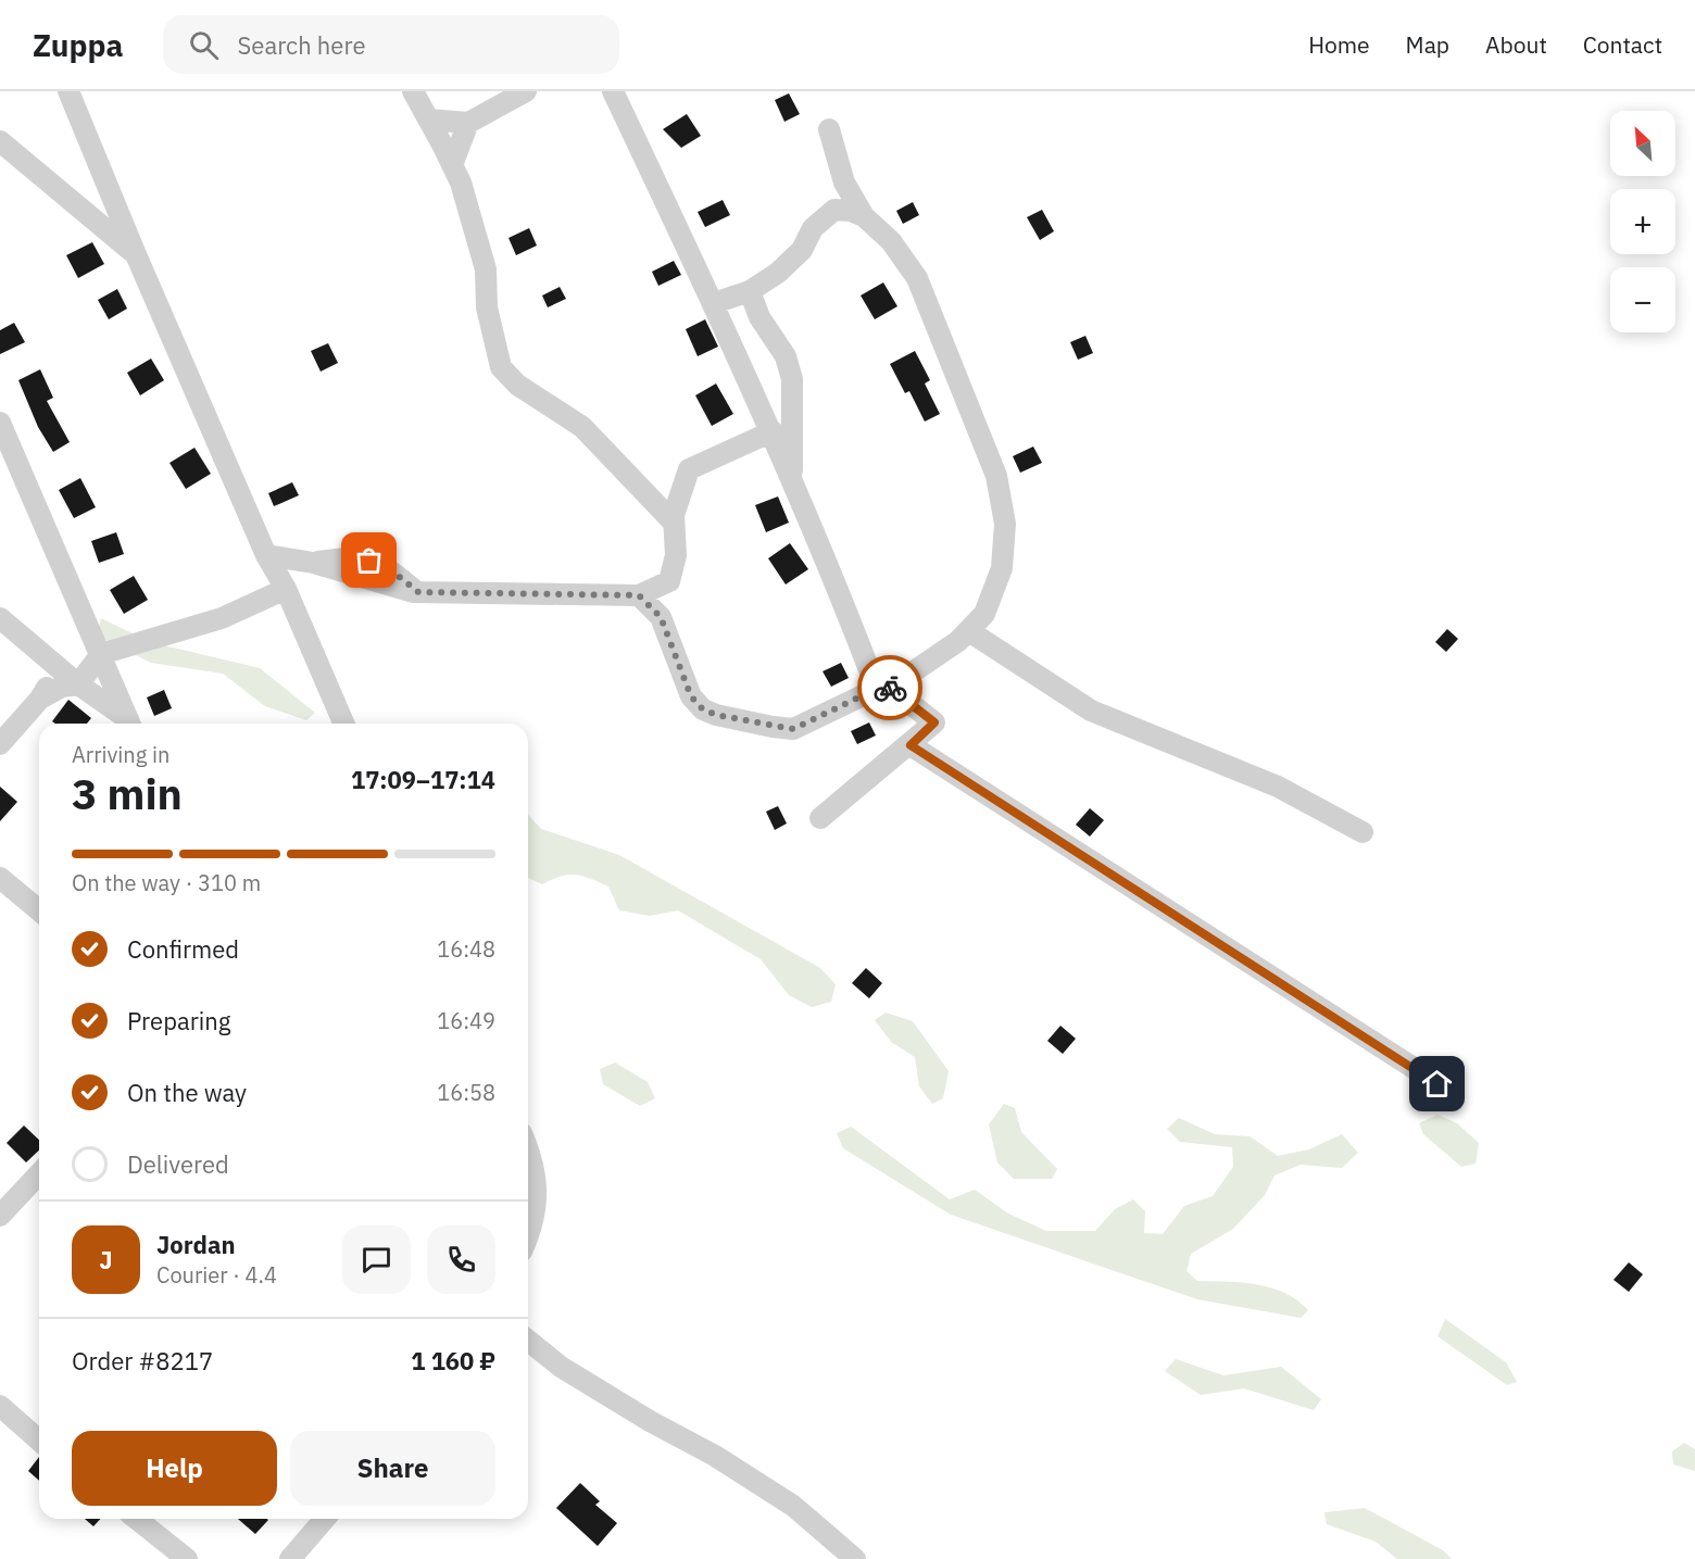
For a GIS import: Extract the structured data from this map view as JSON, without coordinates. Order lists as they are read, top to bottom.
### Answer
{
  "north": "top left",
  "page": {
    "header": "Zuppa",
    "search": "Search here",
    "nav": [
      "Home",
      "Map",
      "About",
      "Contact"
    ],
    "map_buttons": ["+", "−"],
    "heading": ["3 min", "Arriving in", "17:09–17:14"],
    "panel": [
      "Jordan",
      "Courier · 4.4",
      "Order #8217",
      "1 160 ₽"
    ],
    "bar": "On the way · 310 m",
    "list": [
      ["Confirmed", "16:48"],
      ["Preparing", "16:49"],
      ["On the way", "16:58"],
      "Delivered"
    ],
    "round": "J",
    "buttons": ["Help", "Share"]
  }
}
